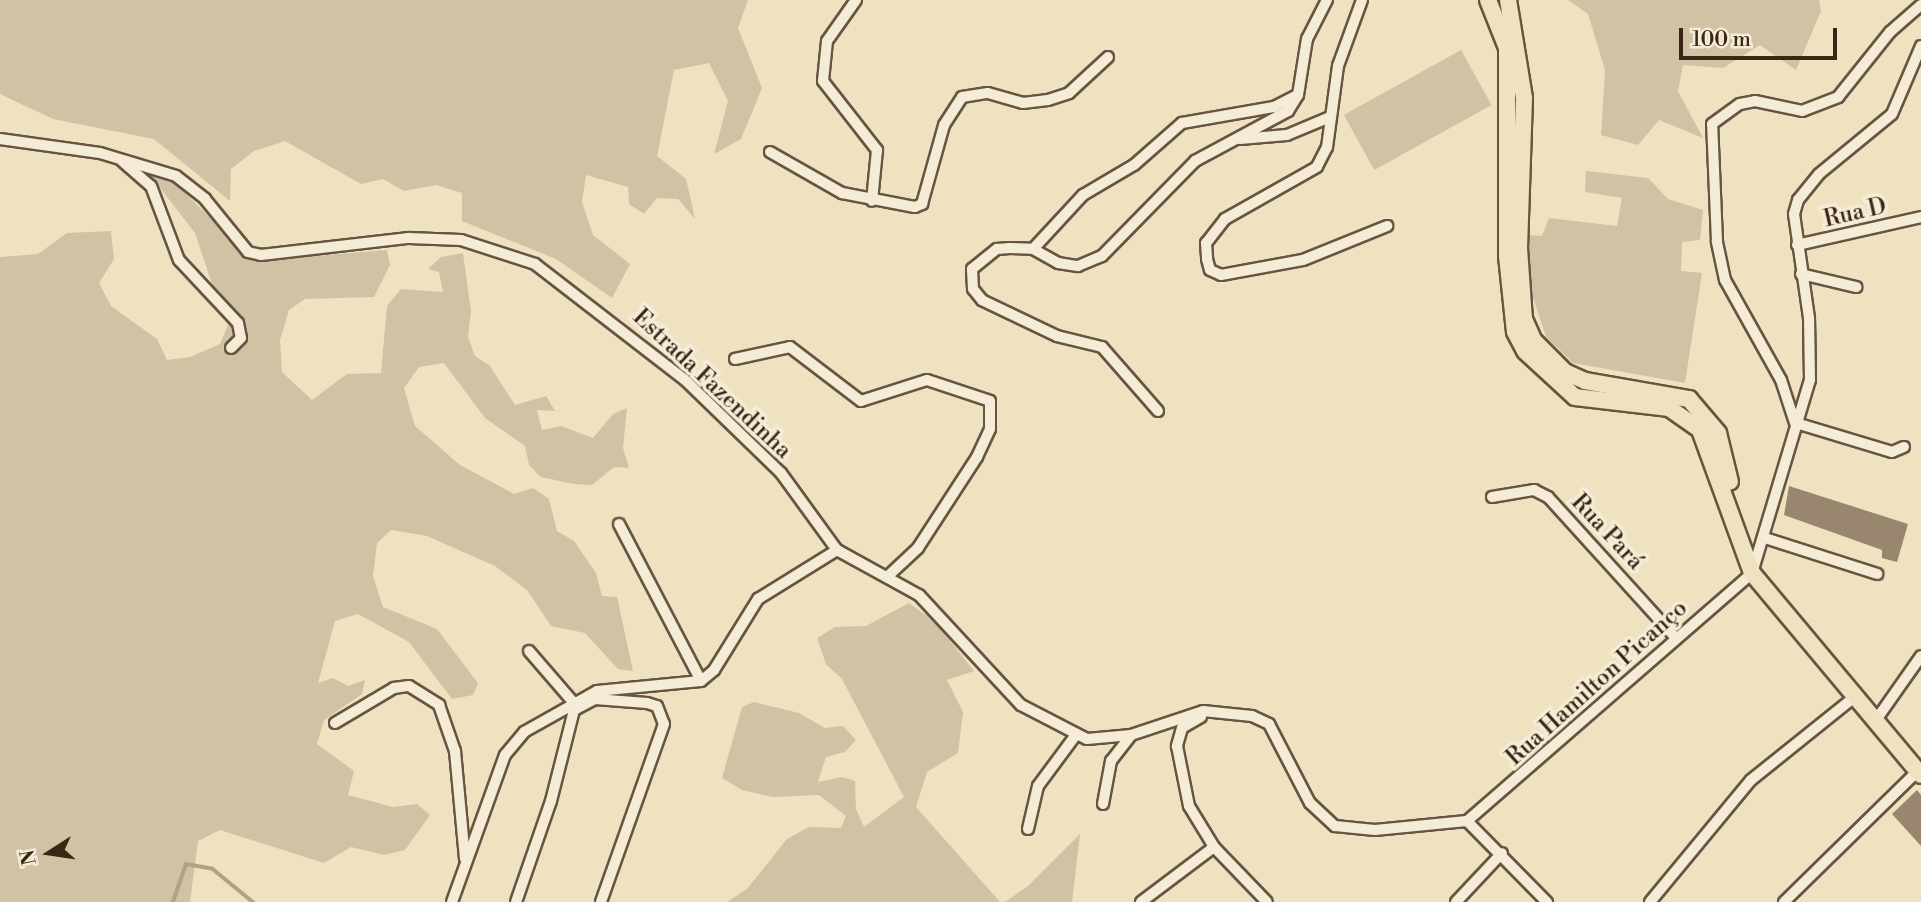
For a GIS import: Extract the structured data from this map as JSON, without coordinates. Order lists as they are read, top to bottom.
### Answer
{
  "streets": {
    "street": [
      "Rua D",
      "Estrada Fazendinha",
      "Rua Pará",
      "Rua Hamilton Picanço"
    ]
  },
  "crossings": [
    ["Rua Pará", "Rua Hamilton Picanço"]
  ],
  "scale_bar": "100 m",
  "north": "left"
}
